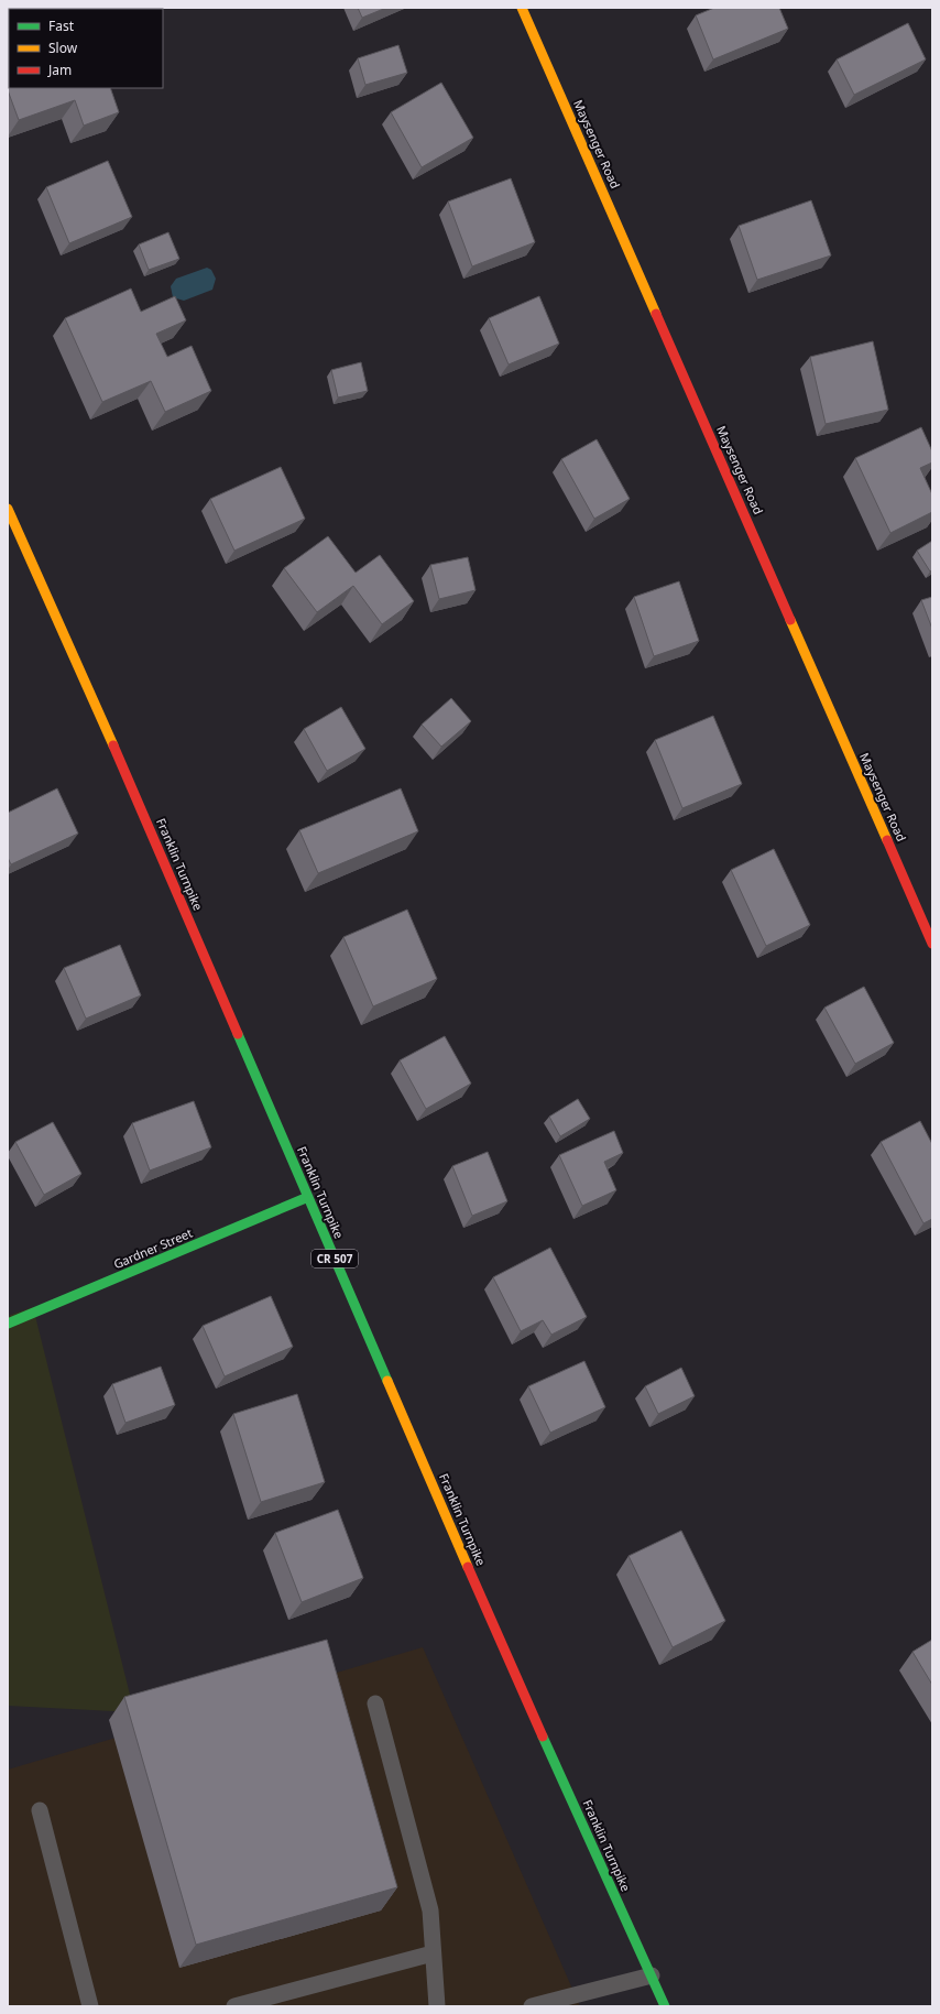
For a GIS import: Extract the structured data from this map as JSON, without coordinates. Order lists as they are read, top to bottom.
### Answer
{
  "streets": {
    "main road": [
      "Maysenger Road",
      "Franklin Turnpike",
      "Gardner Street",
      "CR 507"
    ]
  },
  "crossings": [
    ["Franklin Turnpike", "Gardner Street"]
  ],
  "legend": ["Fast", "Slow", "Jam"]
}
